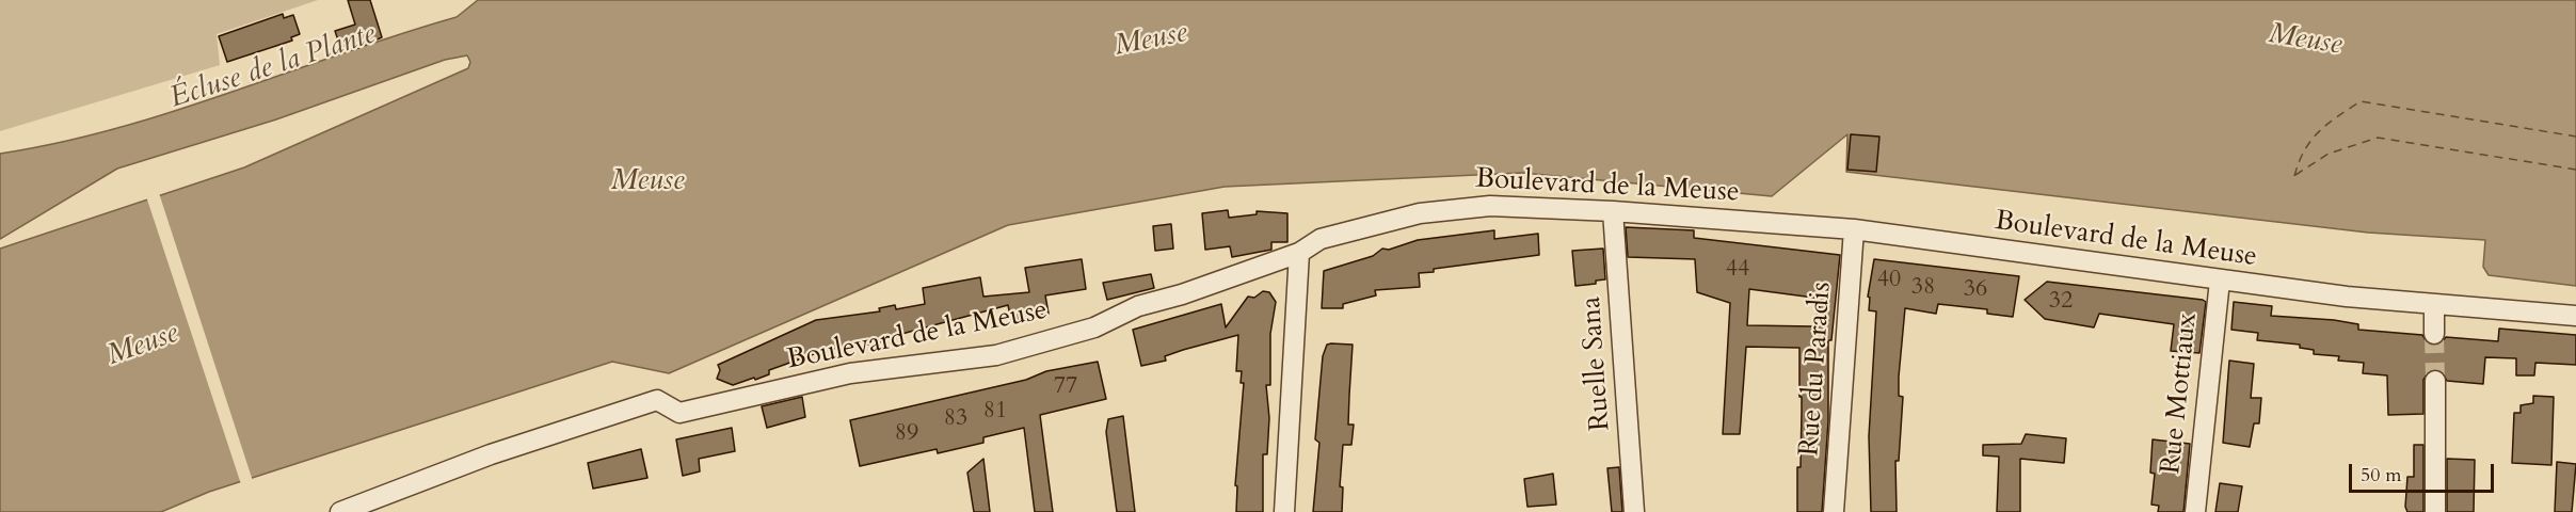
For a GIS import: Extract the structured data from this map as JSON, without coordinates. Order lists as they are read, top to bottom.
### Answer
{
  "streets": {
    "street": [
      "Boulevard de la Meuse",
      "Ruelle Sana",
      "Rue du Paradis",
      "Rue Mottiaux"
    ]
  },
  "crossings": [
    ["Boulevard de la Meuse", "Ruelle Sana"],
    ["Boulevard de la Meuse", "Rue du Paradis"],
    ["Boulevard de la Meuse", "Rue Mottiaux"]
  ],
  "water": ["Meuse", "Écluse de la Plante"],
  "house_numbers": [
    "44",
    "40",
    "38",
    "36",
    "32",
    "77",
    "81",
    "83",
    "89"
  ],
  "scale_bar": "50 m"
}
